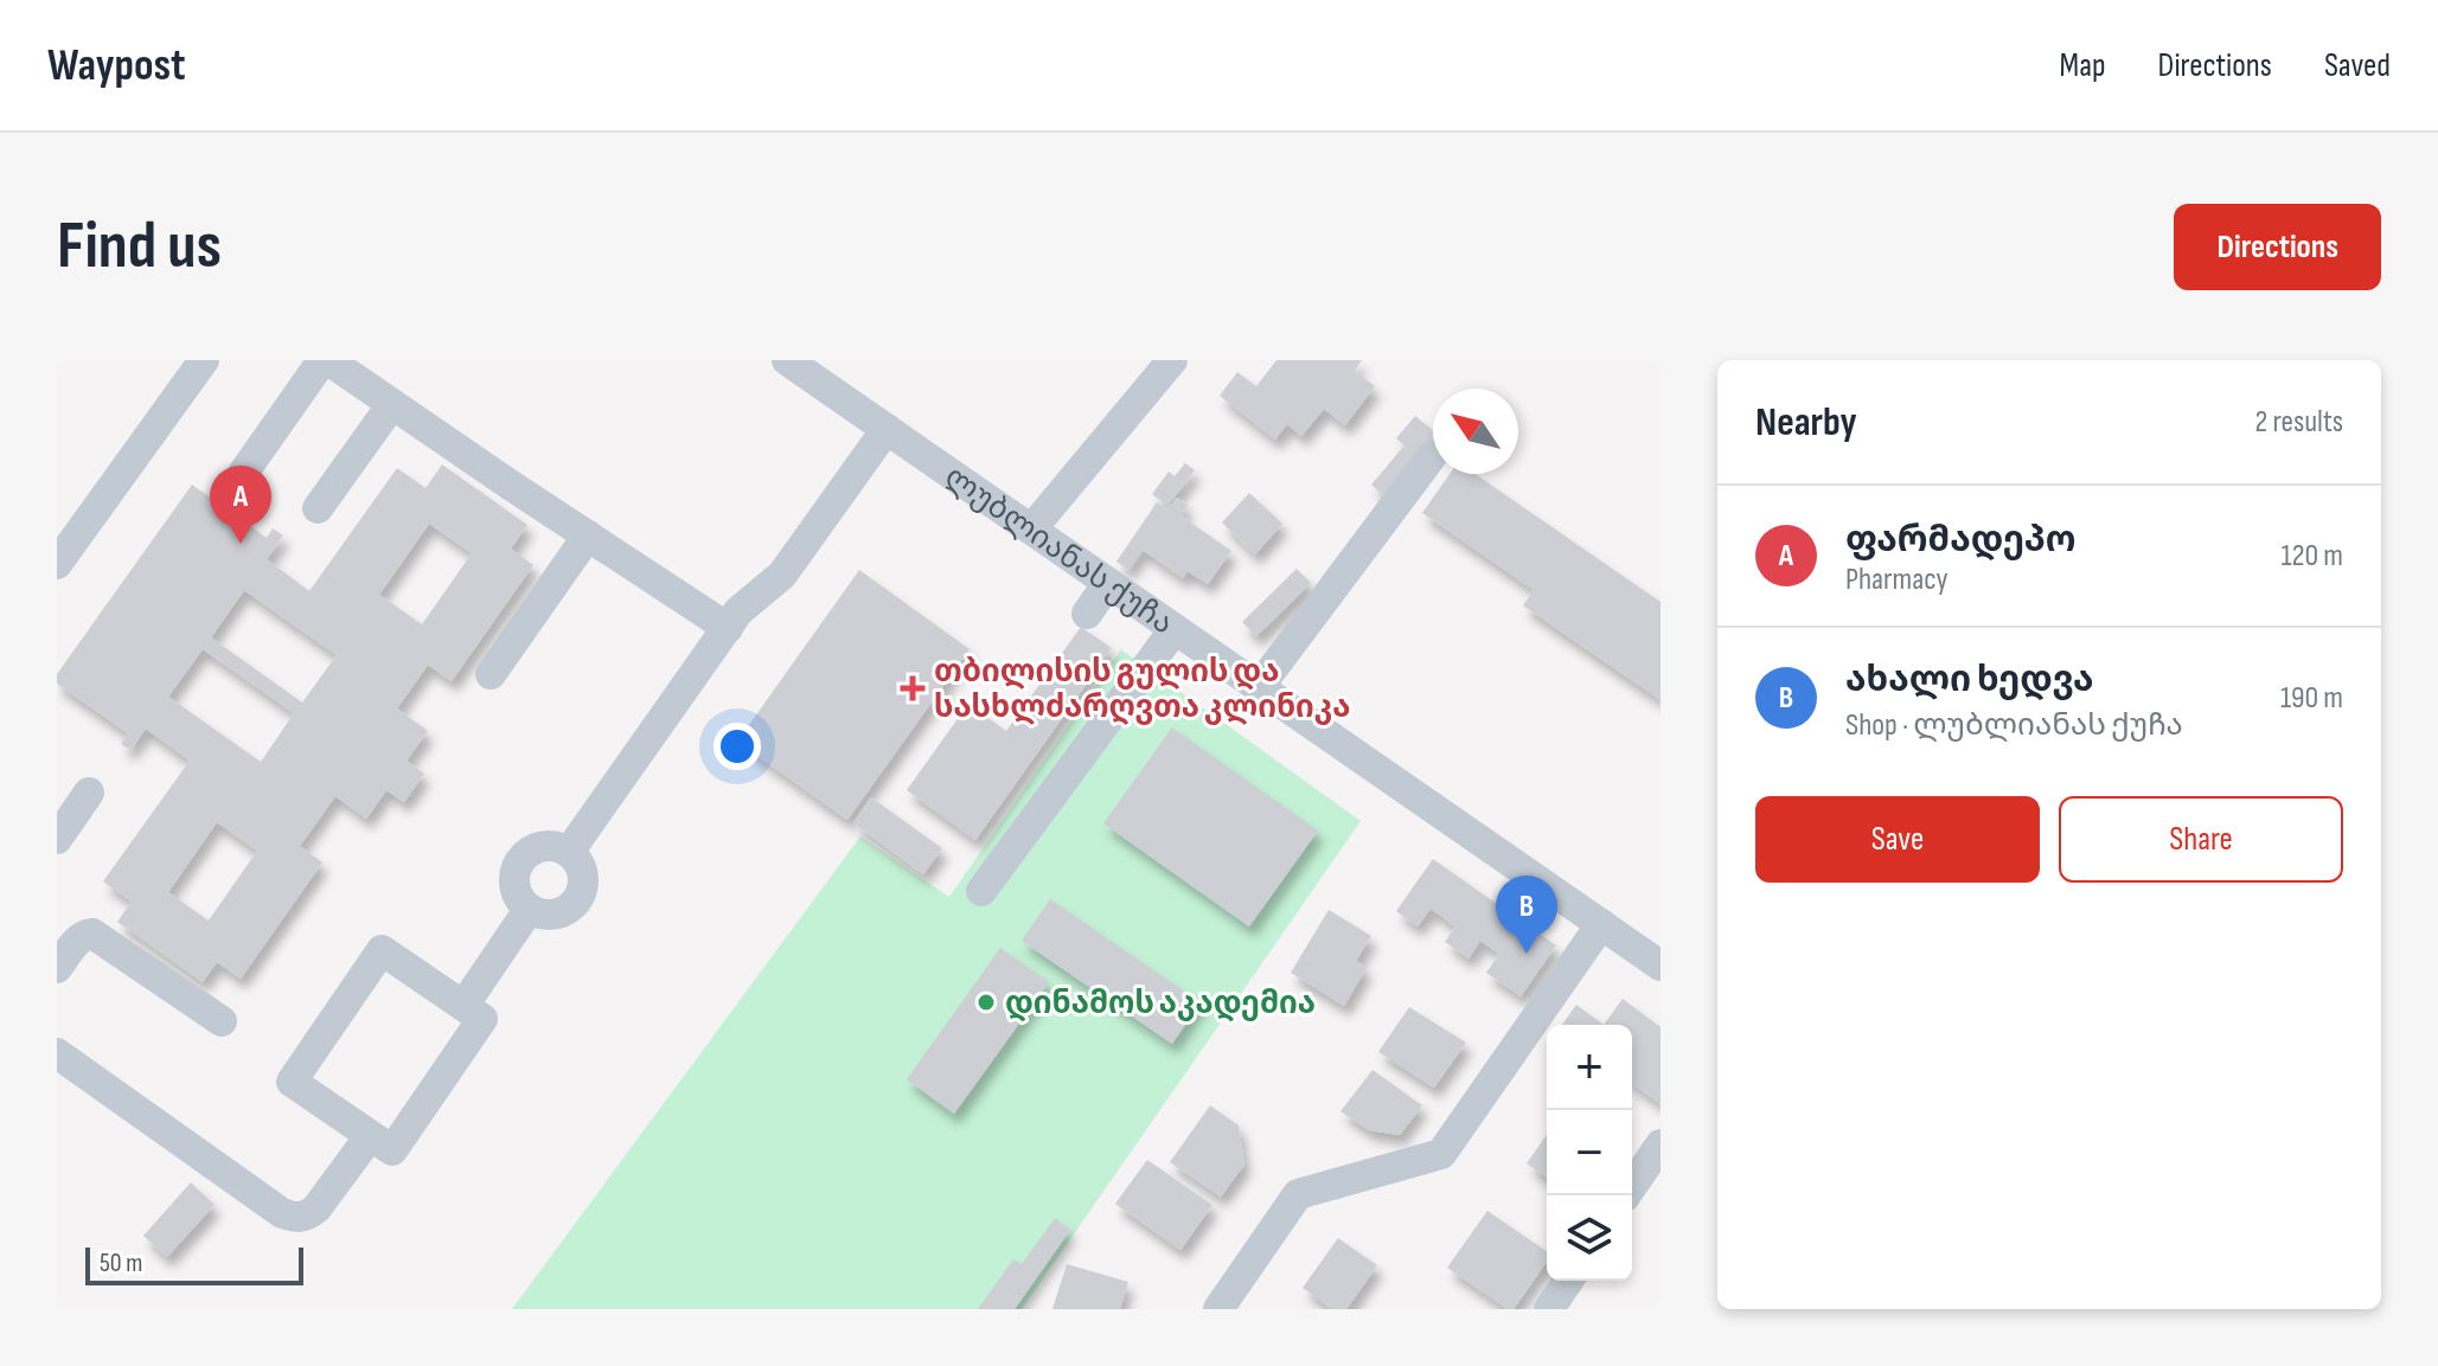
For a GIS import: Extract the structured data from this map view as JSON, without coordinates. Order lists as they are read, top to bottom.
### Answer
{
  "streets": {
    "street": ["ლუბლიანას ქუჩა"]
  },
  "places": {
    "health": ["თბილისის გულის და სასხლძარღვთა კლინიკა"],
    "other": ["დინამოს აკადემია"]
  },
  "scale_bar": "50 m",
  "north": "top left",
  "page": {
    "header": "Waypost",
    "nav": ["Map", "Directions", "Saved"],
    "buttons": [
      "Directions",
      ["Save", "Share"]
    ],
    "title": "Find us",
    "heading": ["Nearby", "2 results"],
    "pins": ["A", "B"],
    "list": [
      {
        "mark": "A",
        "name": "ფარმადეპო",
        "note": "Pharmacy",
        "value": "120 m"
      },
      {
        "mark": "B",
        "name": "ახალი ხედვა",
        "note": "Shop · ლუბლიანას ქუჩა",
        "value": "190 m"
      }
    ],
    "map_buttons": ["+", "−"],
    "scale": "50 m"
  }
}
